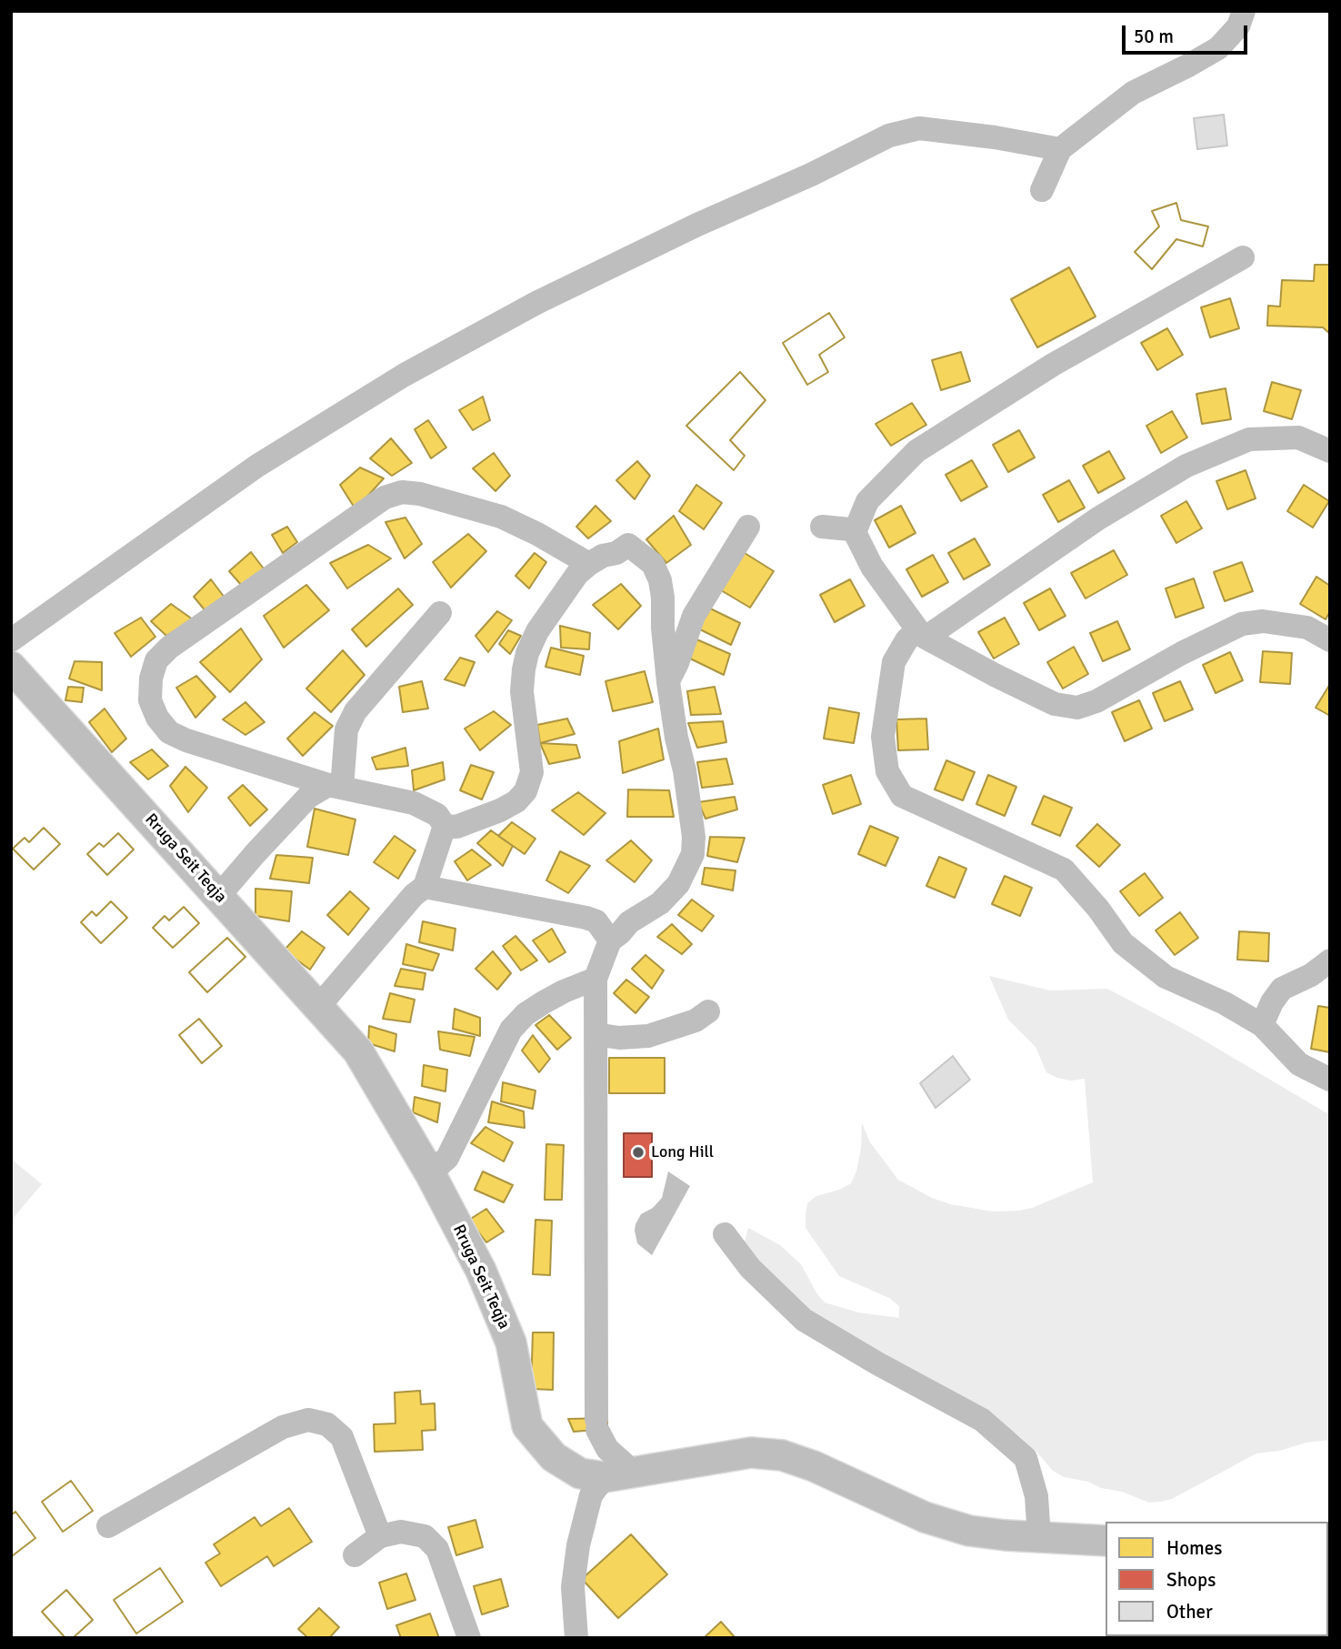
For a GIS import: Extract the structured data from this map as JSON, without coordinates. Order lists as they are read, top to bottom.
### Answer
{
  "streets": {
    "main road": ["Rruga Seit Teqja"]
  },
  "places": ["Long Hill"],
  "legend": ["Homes", "Shops", "Other"],
  "scale_bar": "50 m"
}
